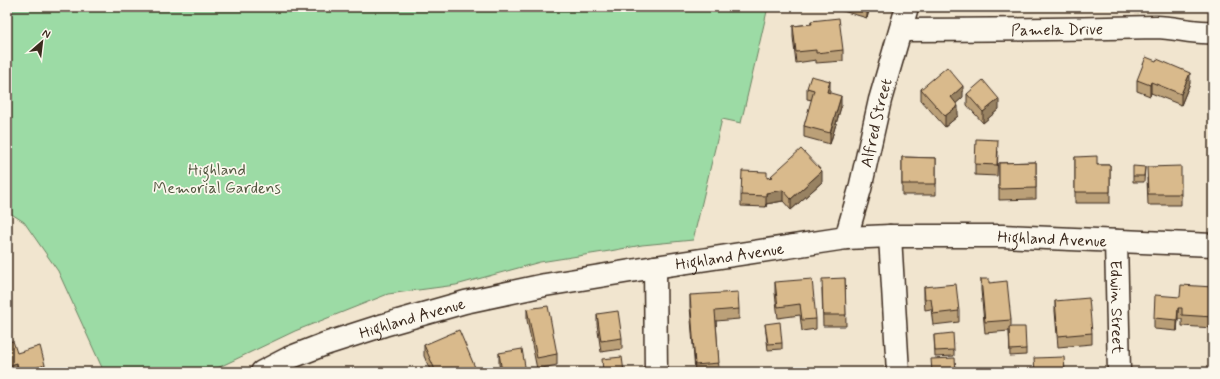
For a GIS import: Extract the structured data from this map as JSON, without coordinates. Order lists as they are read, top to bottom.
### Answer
{
  "streets": {
    "street": [
      "Pamela Drive",
      "Alfred Street",
      "Highland Avenue",
      "Edwin Street"
    ]
  },
  "crossings": [
    ["Pamela Drive", "Alfred Street"],
    ["Alfred Street", "Highland Avenue"],
    ["Highland Avenue", "Edwin Street"]
  ],
  "parks": ["Highland Memorial Gardens"],
  "north": "top right"
}
